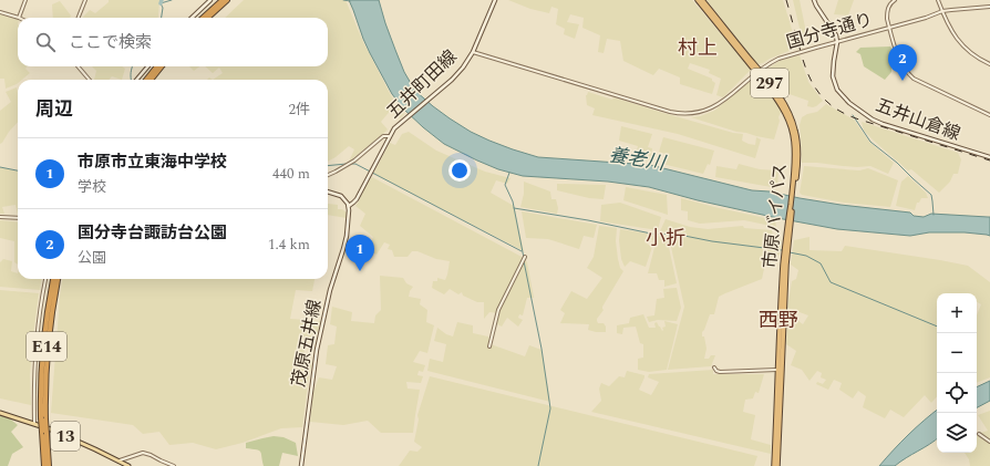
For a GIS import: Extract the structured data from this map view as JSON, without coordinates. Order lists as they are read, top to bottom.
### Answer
{
  "streets": {
    "highway": ["297", "市原バイパス", "E14"],
    "main road": [
      "五井町田線",
      "五井山倉線",
      "茂原五井線",
      "13"
    ],
    "street": ["国分寺通り"]
  },
  "crossings": [
    ["国分寺通り", "五井町田線"],
    ["国分寺通り", "五井山倉線"],
    ["国分寺通り", "市原バイパス"],
    ["五井町田線", "茂原五井線"]
  ],
  "districts": ["村上", "小折", "西野"],
  "water": ["養老川"],
  "page": {
    "search": "ここで検索",
    "pins": ["2", "1"],
    "heading": ["周辺", "2件"],
    "list": [
      {
        "mark": "1",
        "name": "市原市立東海中学校",
        "note": "学校",
        "value": "440 m"
      },
      {
        "mark": "2",
        "name": "国分寺台諏訪台公園",
        "note": "公園",
        "value": "1.4 km"
      }
    ],
    "map_buttons": ["+", "−"]
  }
}
